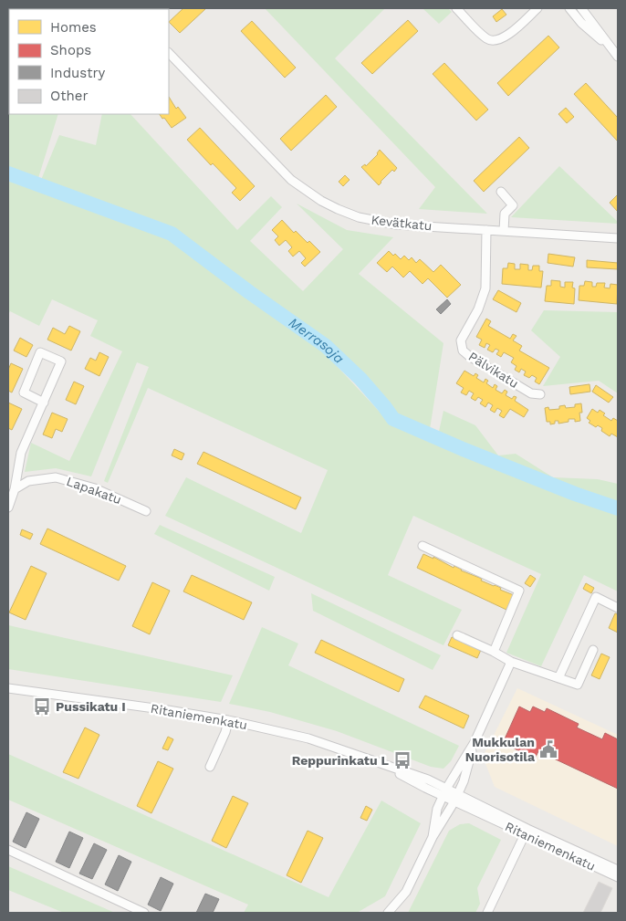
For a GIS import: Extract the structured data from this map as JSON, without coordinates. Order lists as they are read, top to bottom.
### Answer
{
  "streets": {
    "street": [
      "Kevätkatu",
      "Pälvikatu",
      "Lapakatu",
      "Ritaniemenkatu"
    ]
  },
  "crossings": [
    ["Kevätkatu", "Pälvikatu"]
  ],
  "water": ["Merrasoja"],
  "places": {
    "bus stop": ["Pussikatu I", "Reppurinkatu L"],
    "public building": ["Mukkulan Nuorisotila"]
  },
  "legend": [
    "Homes",
    "Shops",
    "Industry",
    "Other"
  ]
}
